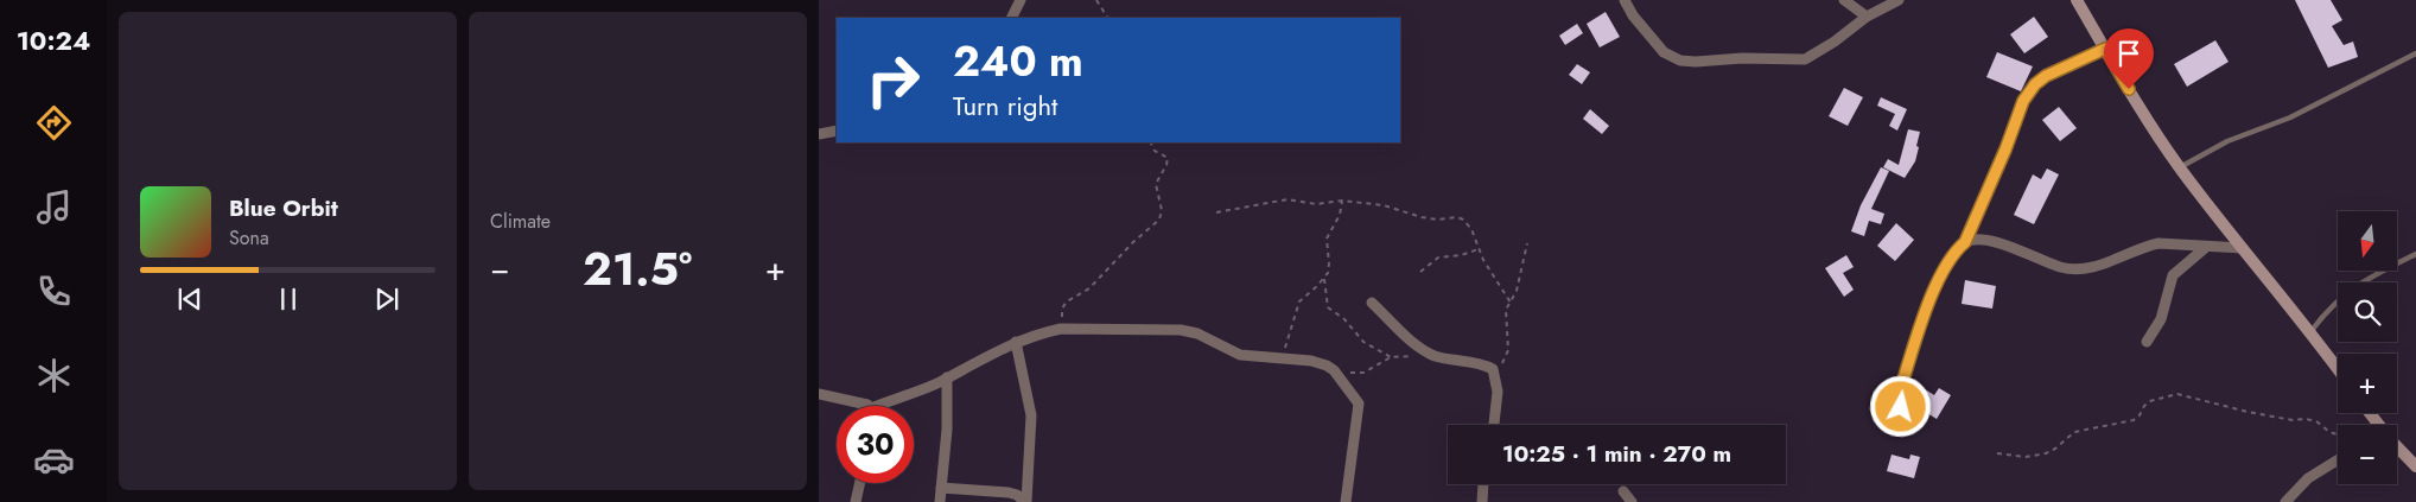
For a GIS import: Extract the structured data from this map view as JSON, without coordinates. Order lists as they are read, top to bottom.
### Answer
{
  "north": "bottom",
  "page": {
    "tabs": "10:24",
    "tile": "Climate",
    "turn": ["240 m", "Turn right"],
    "song": ["Blue Orbit", "Sona"],
    "map_buttons": ["+", "−"],
    "heat": ["−", "21.5°", "+"],
    "limit": "30",
    "trip": "10:25 · 1 min · 270 m"
  }
}
